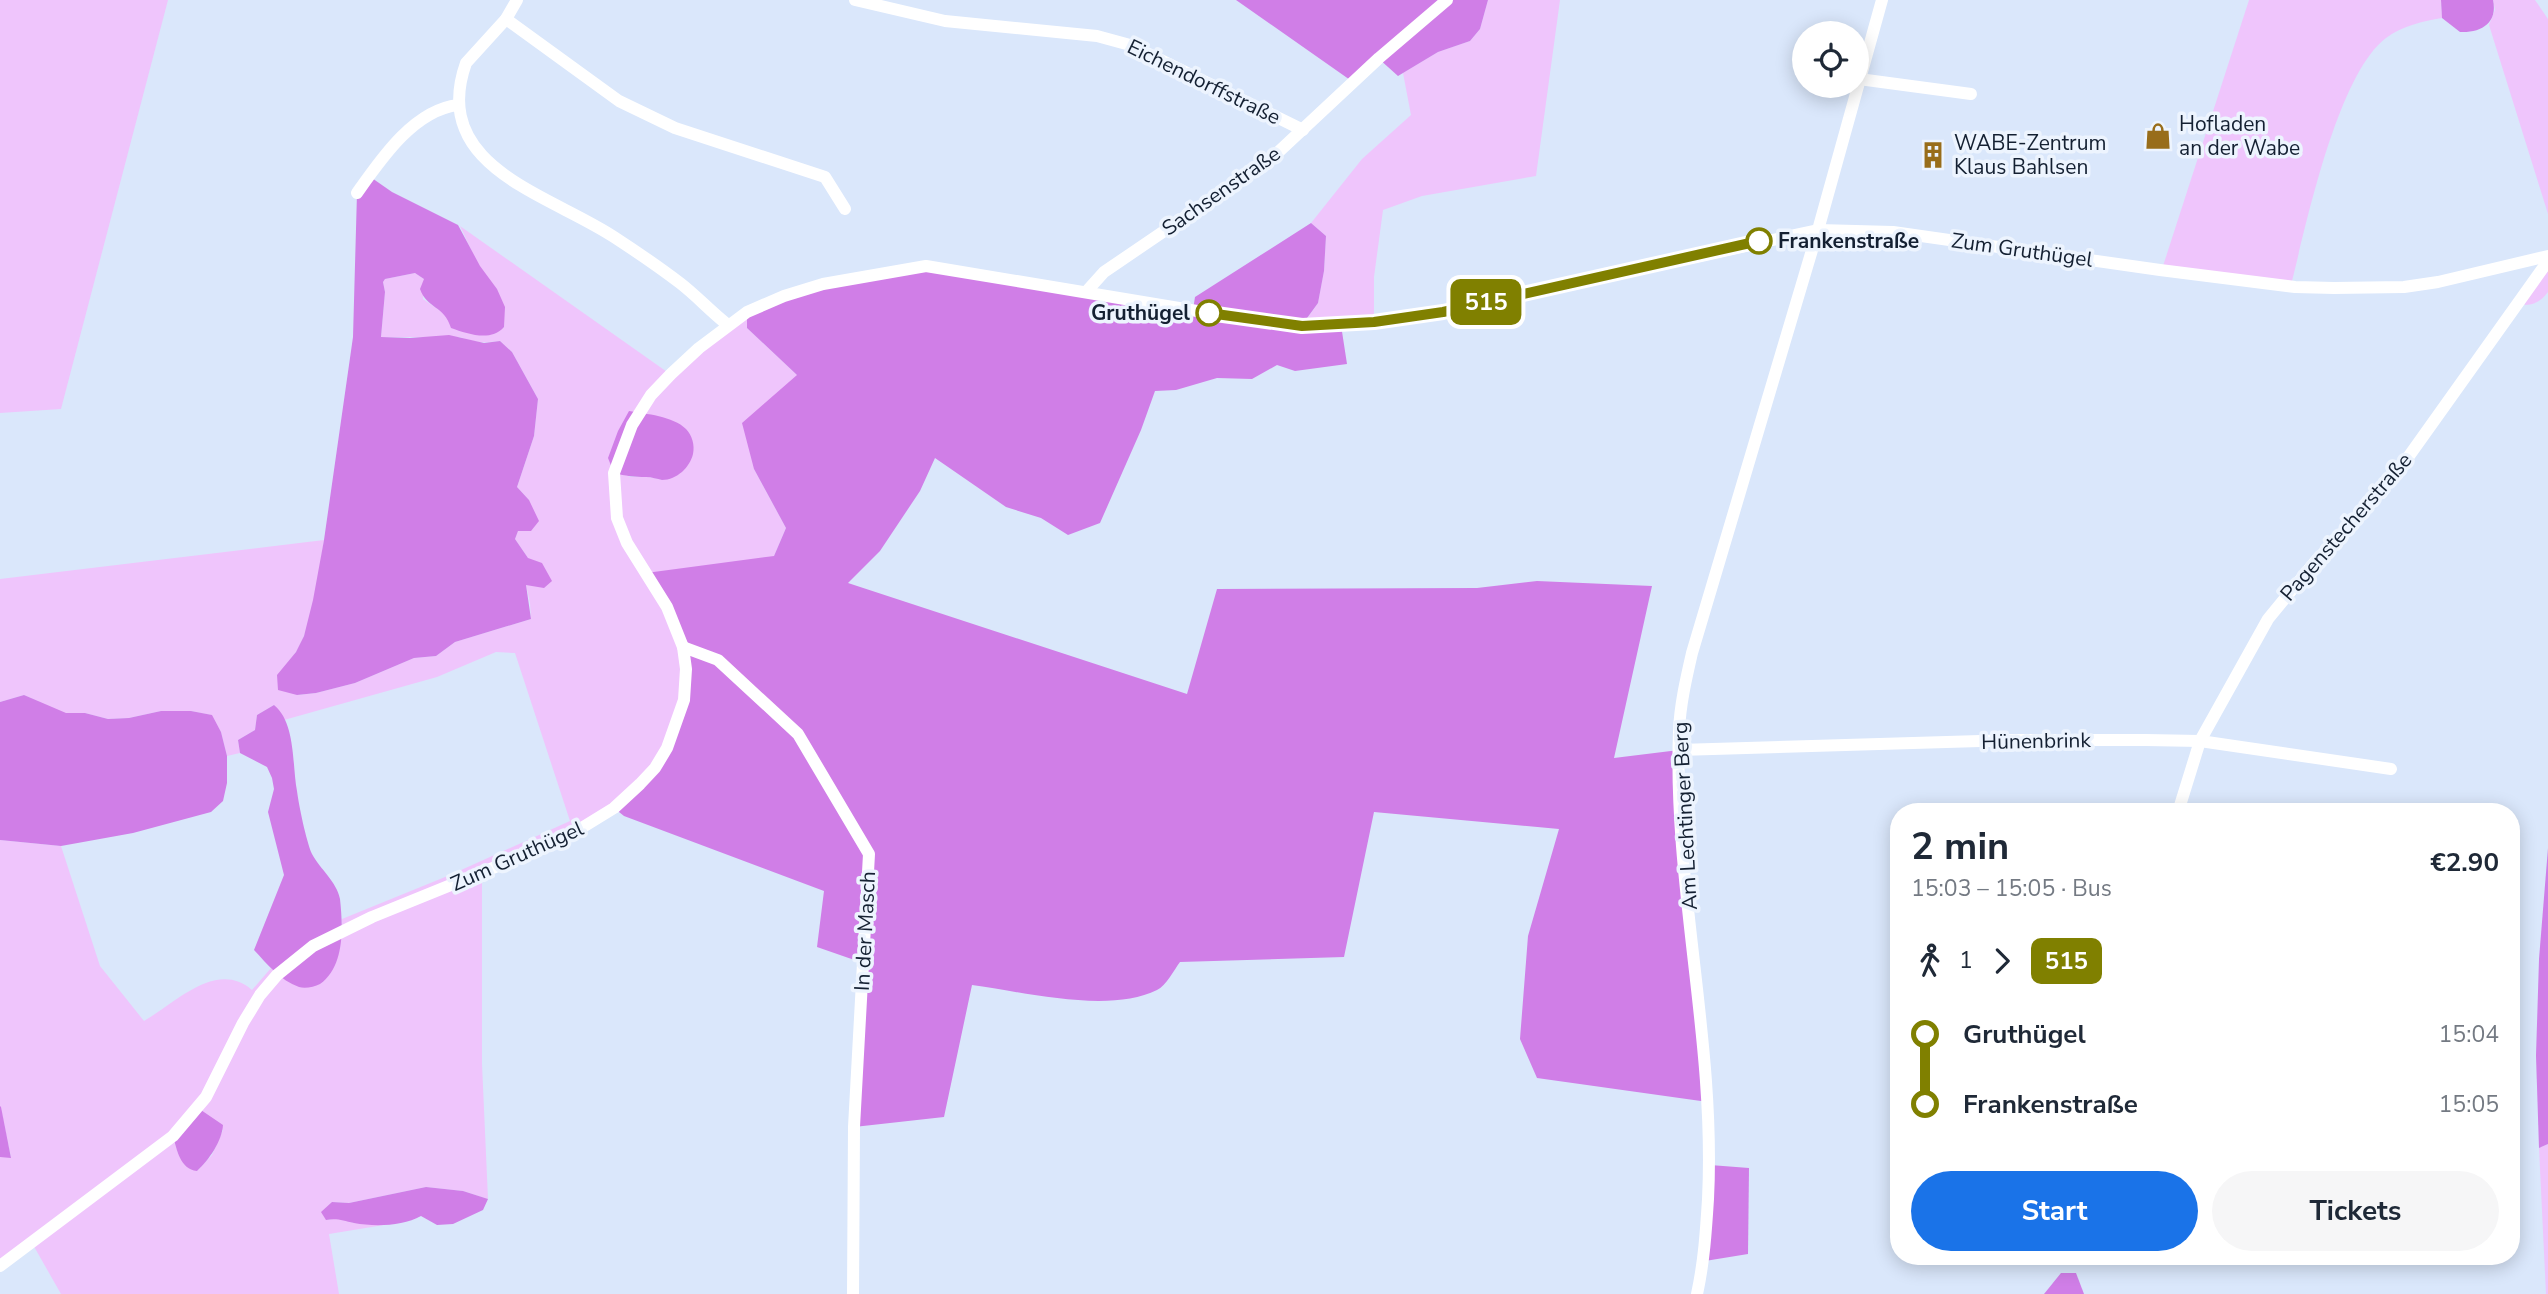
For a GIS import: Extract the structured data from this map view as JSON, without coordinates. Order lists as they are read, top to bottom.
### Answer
{
  "streets": {
    "street": [
      "Eichendorffstraße",
      "Sachsenstraße",
      "Zum Gruthügel",
      "Pagenstecherstraße",
      "Hünenbrink",
      "Am Lechtinger Berg",
      "In der Masch"
    ]
  },
  "crossings": [
    ["Eichendorffstraße", "Sachsenstraße"],
    ["Sachsenstraße", "Zum Gruthügel"],
    ["Zum Gruthügel", "Pagenstecherstraße"],
    ["Zum Gruthügel", "Am Lechtinger Berg"],
    ["Zum Gruthügel", "In der Masch"],
    ["Pagenstecherstraße", "Hünenbrink"],
    ["Hünenbrink", "Am Lechtinger Berg"]
  ],
  "places": {
    "shop": ["Hofladen an der Wabe"],
    "building": ["WABE-Zentrum Klaus Bahlsen"],
    "other": ["Frankenstraße", "Gruthügel"]
  },
  "lines": ["bus line 515"],
  "page": {
    "on_map": "515",
    "heading": ["2 min", "15:03 – 15:05 · Bus", "€2.90"],
    "legs": ["1", "515"],
    "list": [
      {
        "name": "Gruthügel",
        "value": "15:04"
      },
      {
        "name": "Frankenstraße",
        "value": "15:05"
      }
    ],
    "buttons": ["Start", "Tickets"]
  }
}
